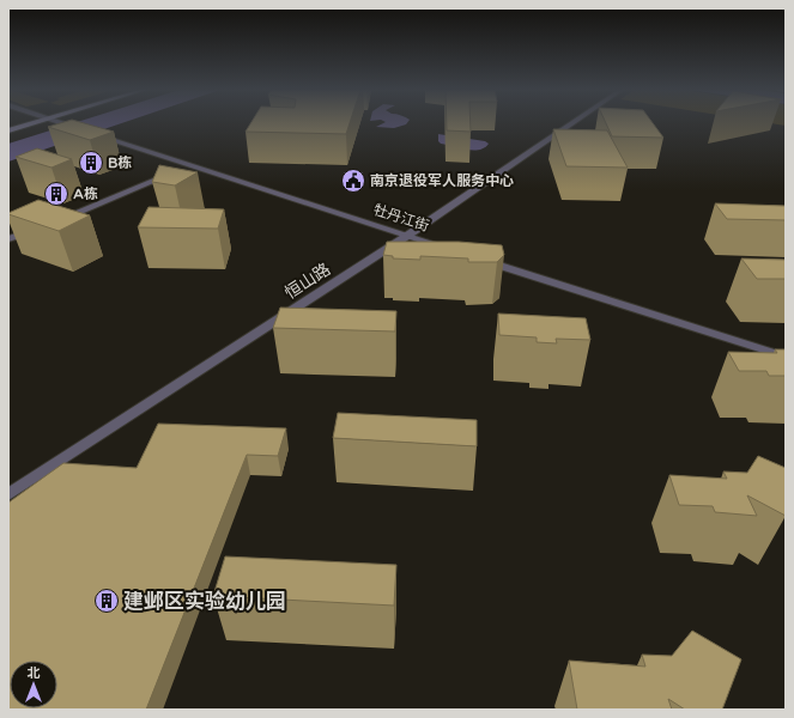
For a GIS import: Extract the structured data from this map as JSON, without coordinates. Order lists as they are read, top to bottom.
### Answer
{
  "streets": {
    "street": ["牡丹江街", "恒山路"]
  },
  "crossings": [
    ["牡丹江街", "恒山路"]
  ],
  "places": {
    "building": ["B栋", "A栋", "建邺区实验幼儿园"],
    "public building": ["南京退役军人服务中心"]
  },
  "north": "top"
}
